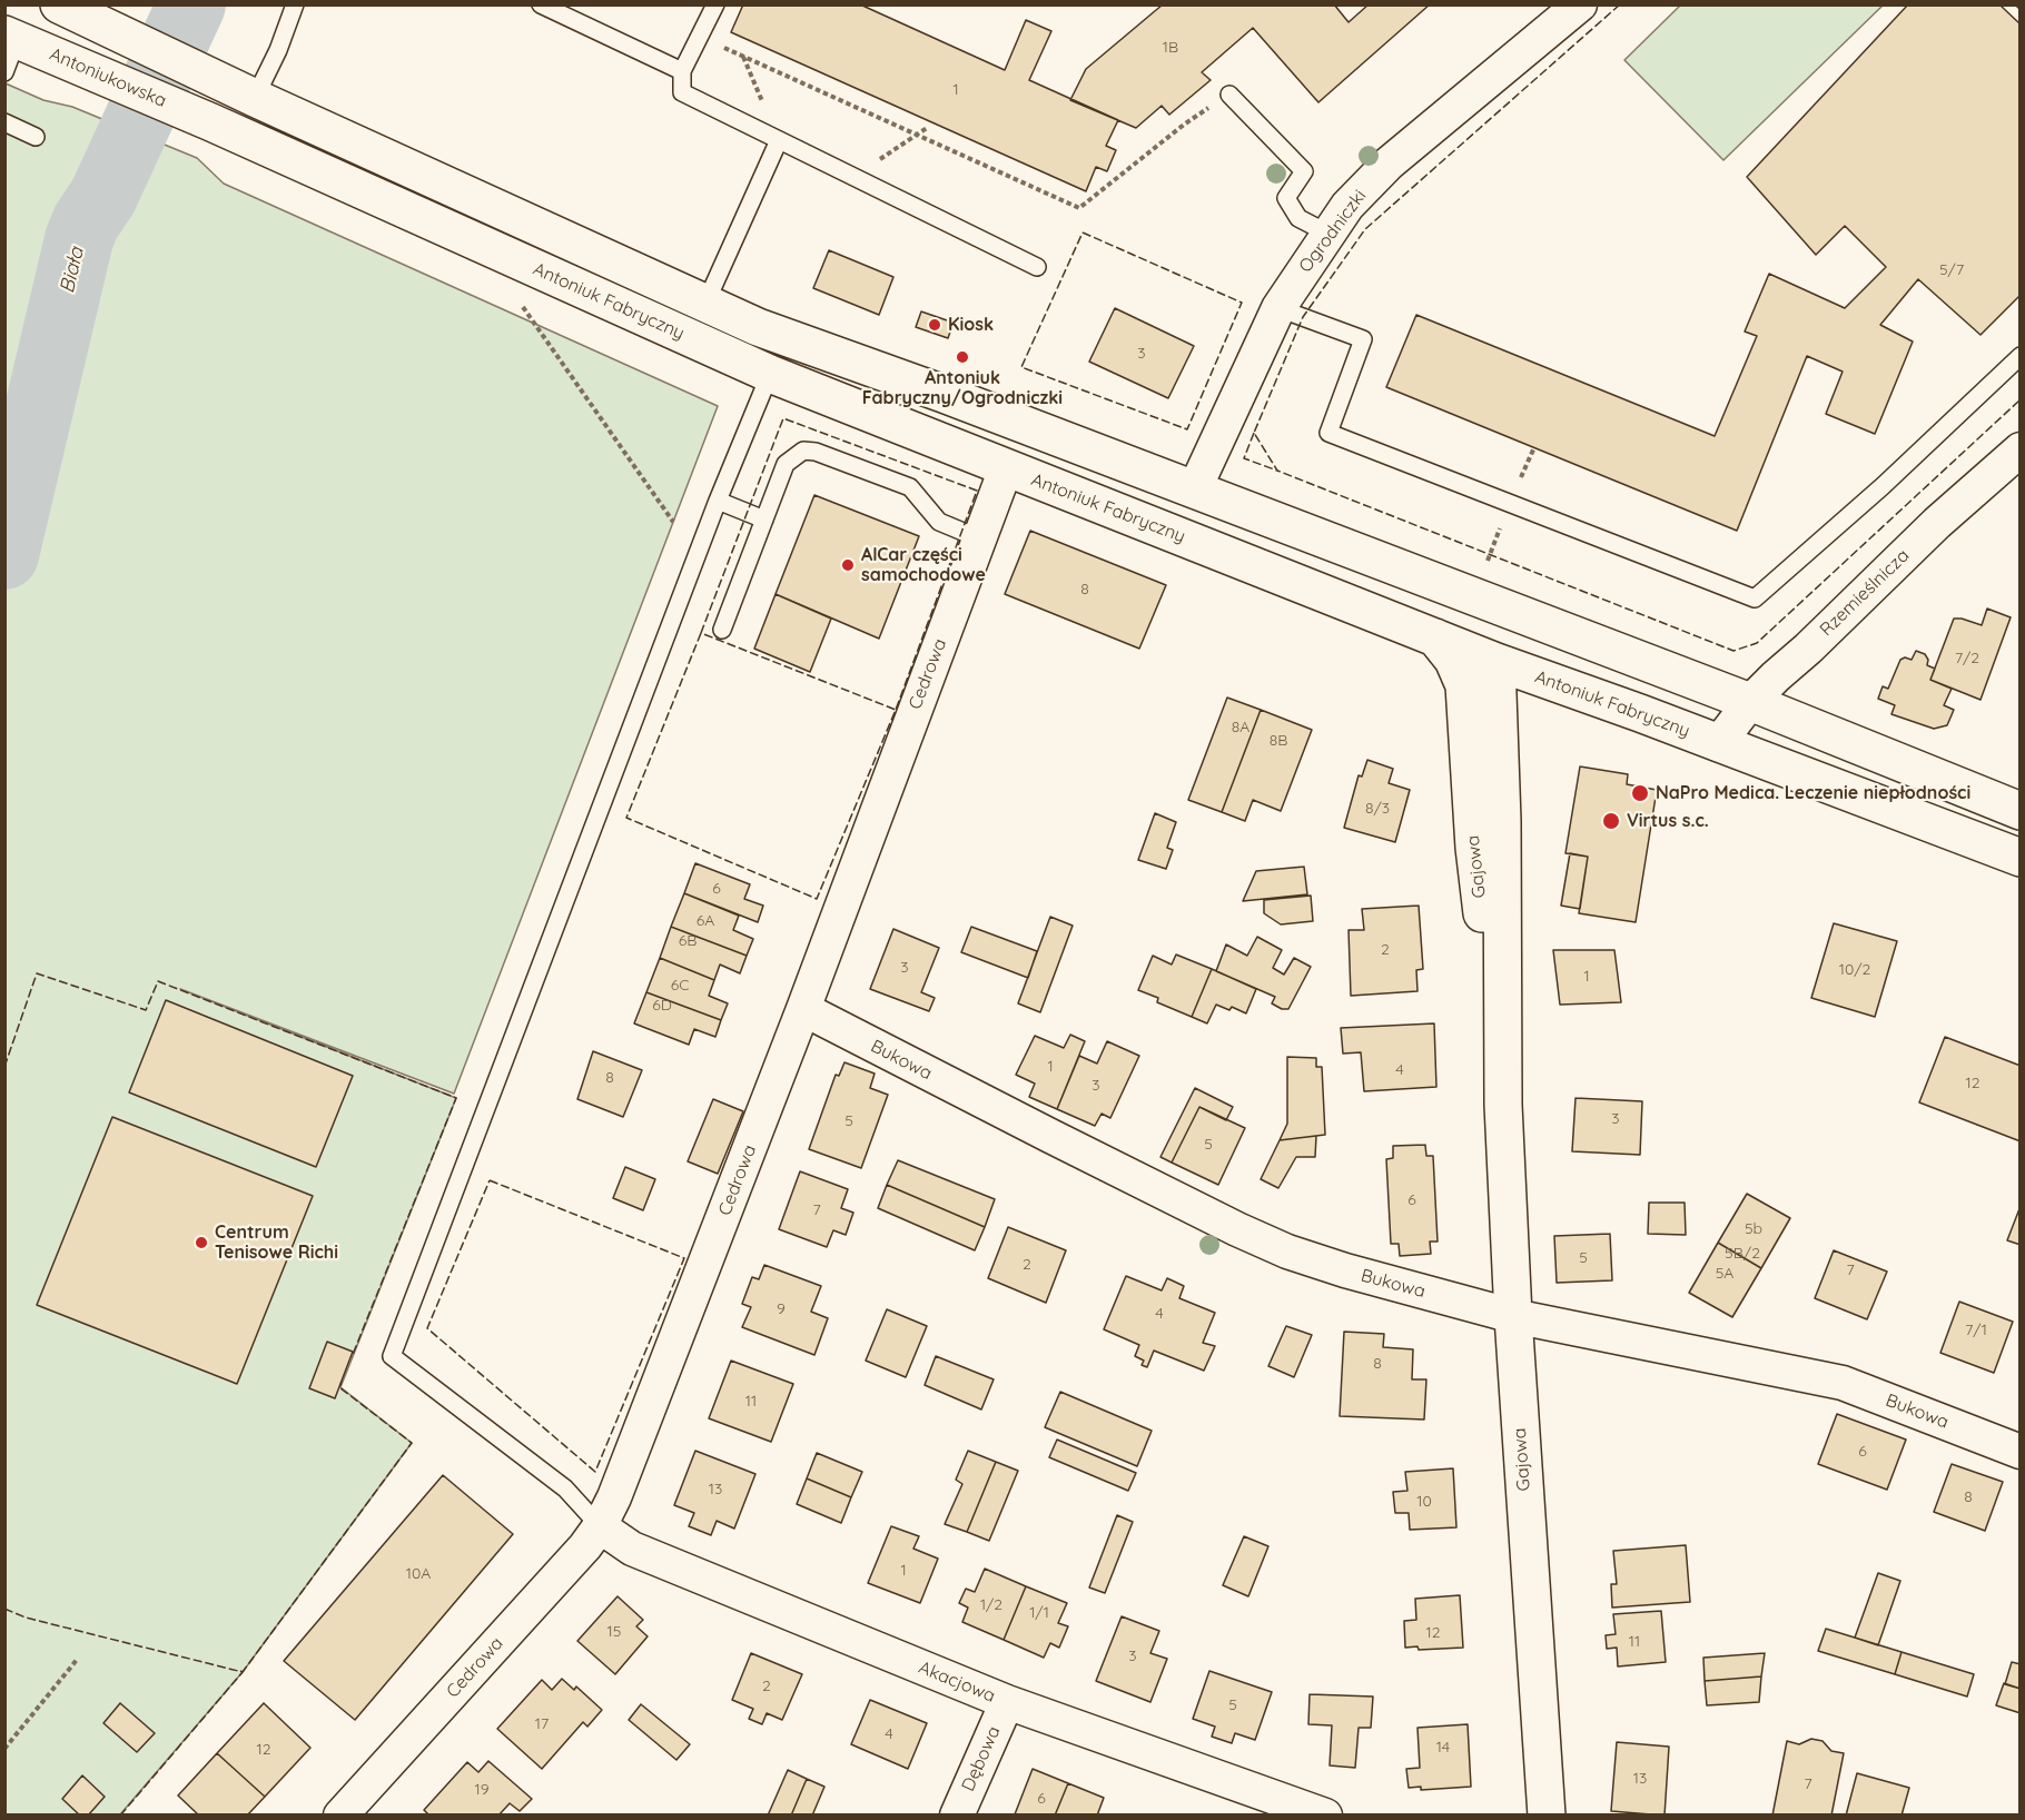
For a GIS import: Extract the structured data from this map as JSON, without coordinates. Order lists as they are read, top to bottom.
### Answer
{
  "streets": {
    "main road": ["Antoniukowska", "Antoniuk Fabryczny", "Gajowa"],
    "street": [
      "Ogrodniczki",
      "Rzemieślnicza",
      "Cedrowa",
      "Bukowa",
      "Akacjowa",
      "Dębowa"
    ]
  },
  "crossings": [
    ["Antoniukowska", "Antoniuk Fabryczny"],
    ["Ogrodniczki", "Antoniuk Fabryczny"],
    ["Antoniuk Fabryczny", "Rzemieślnicza"],
    ["Antoniuk Fabryczny", "Cedrowa"],
    ["Antoniuk Fabryczny", "Gajowa"],
    ["Cedrowa", "Bukowa"],
    ["Cedrowa", "Akacjowa"],
    ["Gajowa", "Bukowa"],
    ["Akacjowa", "Dębowa"]
  ],
  "water": ["Biała"],
  "places": [
    "Kiosk",
    "Antoniuk Fabryczny/Ogrodniczki",
    "AlCar części samochodowe",
    "NaPro Medica. Leczenie niepłodności",
    "Virtus s.c.",
    "Centrum Tenisowe Richi"
  ],
  "house_numbers": [
    "1B",
    "1",
    "5/7",
    "3",
    "8",
    "7/2",
    "8A",
    "8B",
    "8/3",
    "6",
    "6A",
    "6B",
    "2",
    "3",
    "10/2",
    "1",
    "6C",
    "6D",
    "1",
    "4",
    "8",
    "12",
    "3",
    "3",
    "5",
    "5",
    "6",
    "7",
    "5b",
    "5B/2",
    "5",
    "2",
    "7",
    "5A",
    "9",
    "4",
    "7/1",
    "8",
    "11",
    "6",
    "13",
    "8",
    "10",
    "1",
    "10A",
    "1/2",
    "1/1",
    "15",
    "12",
    "11",
    "3",
    "2",
    "5",
    "17",
    "4",
    "14",
    "12",
    "13",
    "7",
    "19",
    "6"
  ]
}
